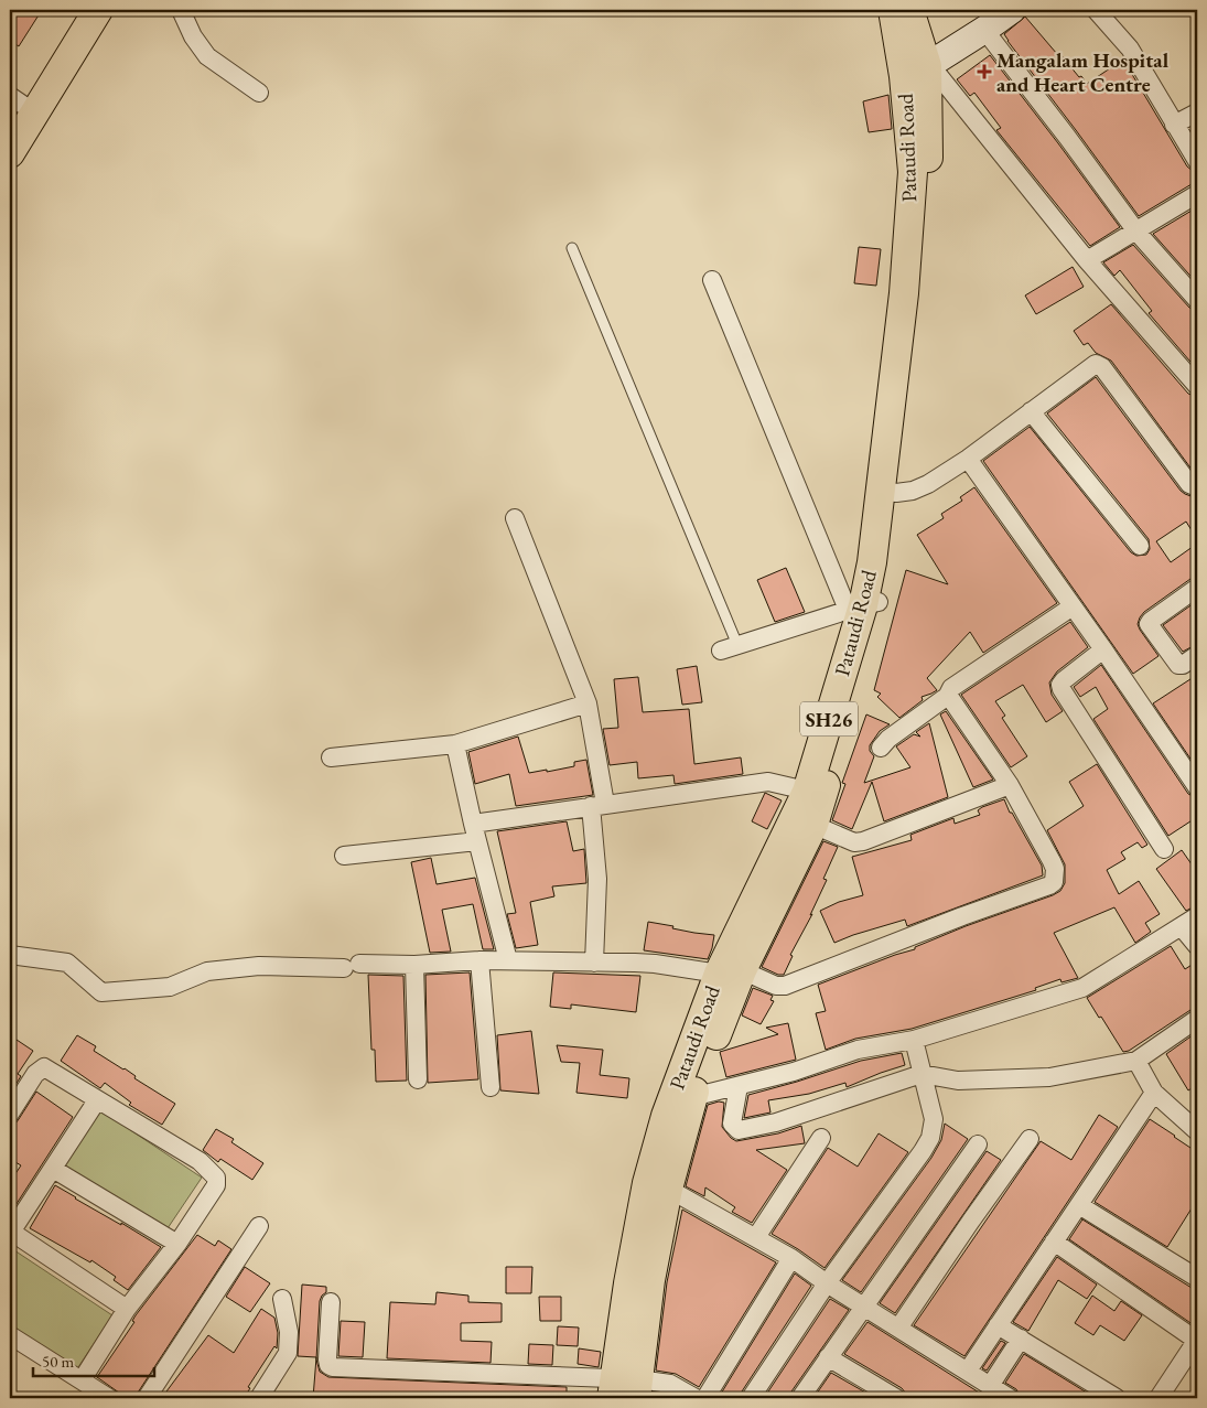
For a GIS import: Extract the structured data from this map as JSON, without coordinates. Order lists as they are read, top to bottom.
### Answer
{
  "streets": {
    "main road": ["Pataudi Road", "SH26"]
  },
  "crossings": [
    ["Pataudi Road", "SH26"]
  ],
  "places": {
    "health": ["Mangalam Hospital and Heart Centre"]
  },
  "scale_bar": "50 m"
}
